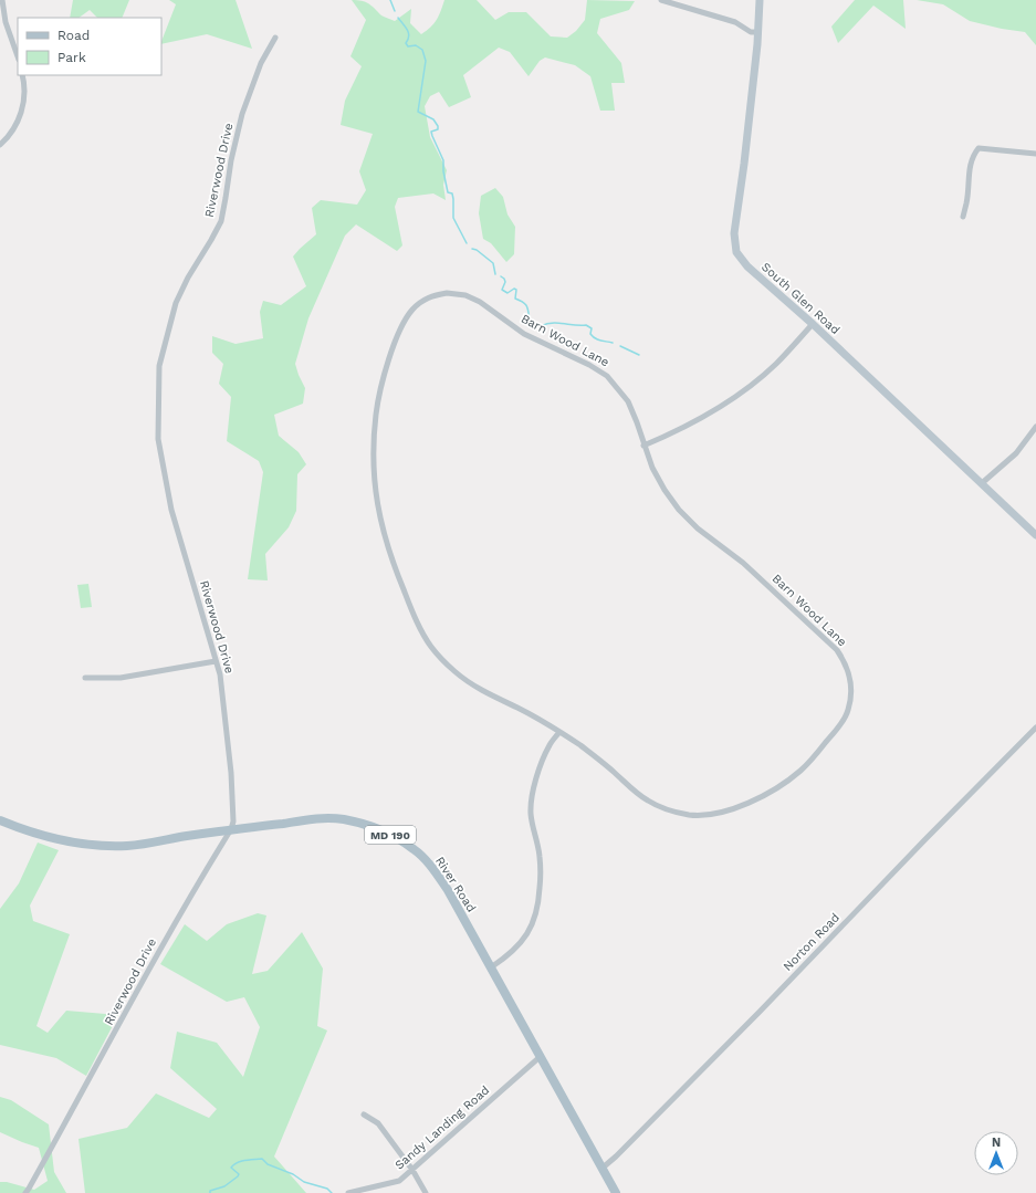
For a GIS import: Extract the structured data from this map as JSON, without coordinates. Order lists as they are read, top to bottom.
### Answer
{
  "streets": {
    "main road": ["South Glen Road", "MD 190", "River Road"],
    "street": [
      "Riverwood Drive",
      "Barn Wood Lane",
      "Norton Road",
      "Sandy Landing Road"
    ]
  },
  "crossings": [
    ["Riverwood Drive", "River Road"],
    ["River Road", "Norton Road"],
    ["River Road", "Sandy Landing Road"]
  ],
  "legend": ["Road", "Park"],
  "north": "top"
}
